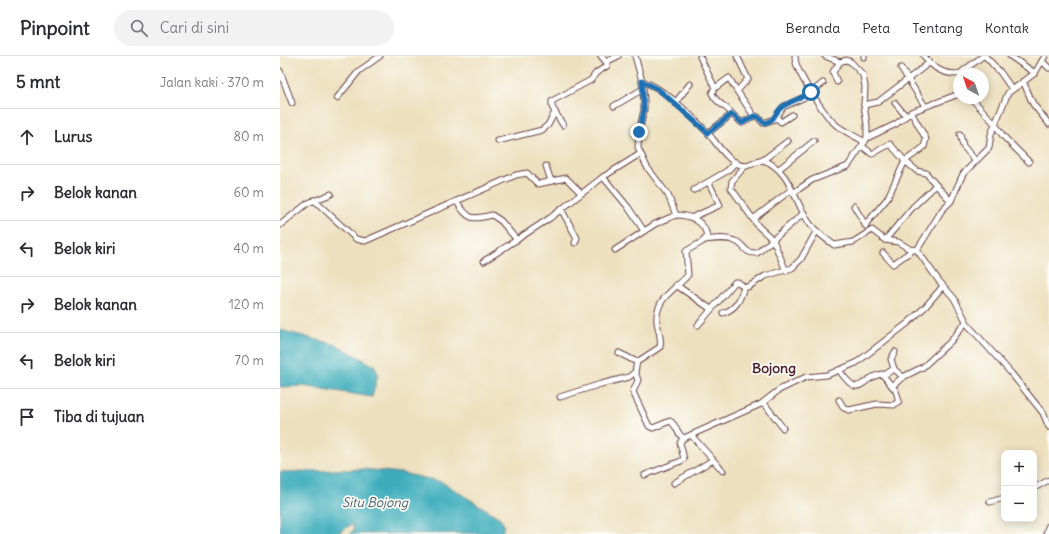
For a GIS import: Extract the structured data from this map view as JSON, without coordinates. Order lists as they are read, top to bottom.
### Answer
{
  "districts": ["Bojong"],
  "water": ["Situ Bojong"],
  "north": "top left",
  "page": {
    "header": "Pinpoint",
    "search": "Cari di sini",
    "nav": [
      "Beranda",
      "Peta",
      "Tentang",
      "Kontak"
    ],
    "heading": ["5 mnt", "Jalan kaki · 370 m"],
    "list": [
      ["Lurus", "80 m"],
      ["Belok kanan", "60 m"],
      ["Belok kiri", "40 m"],
      ["Belok kanan", "120 m"],
      ["Belok kiri", "70 m"],
      "Tiba di tujuan"
    ],
    "map_buttons": ["+", "−"]
  }
}
